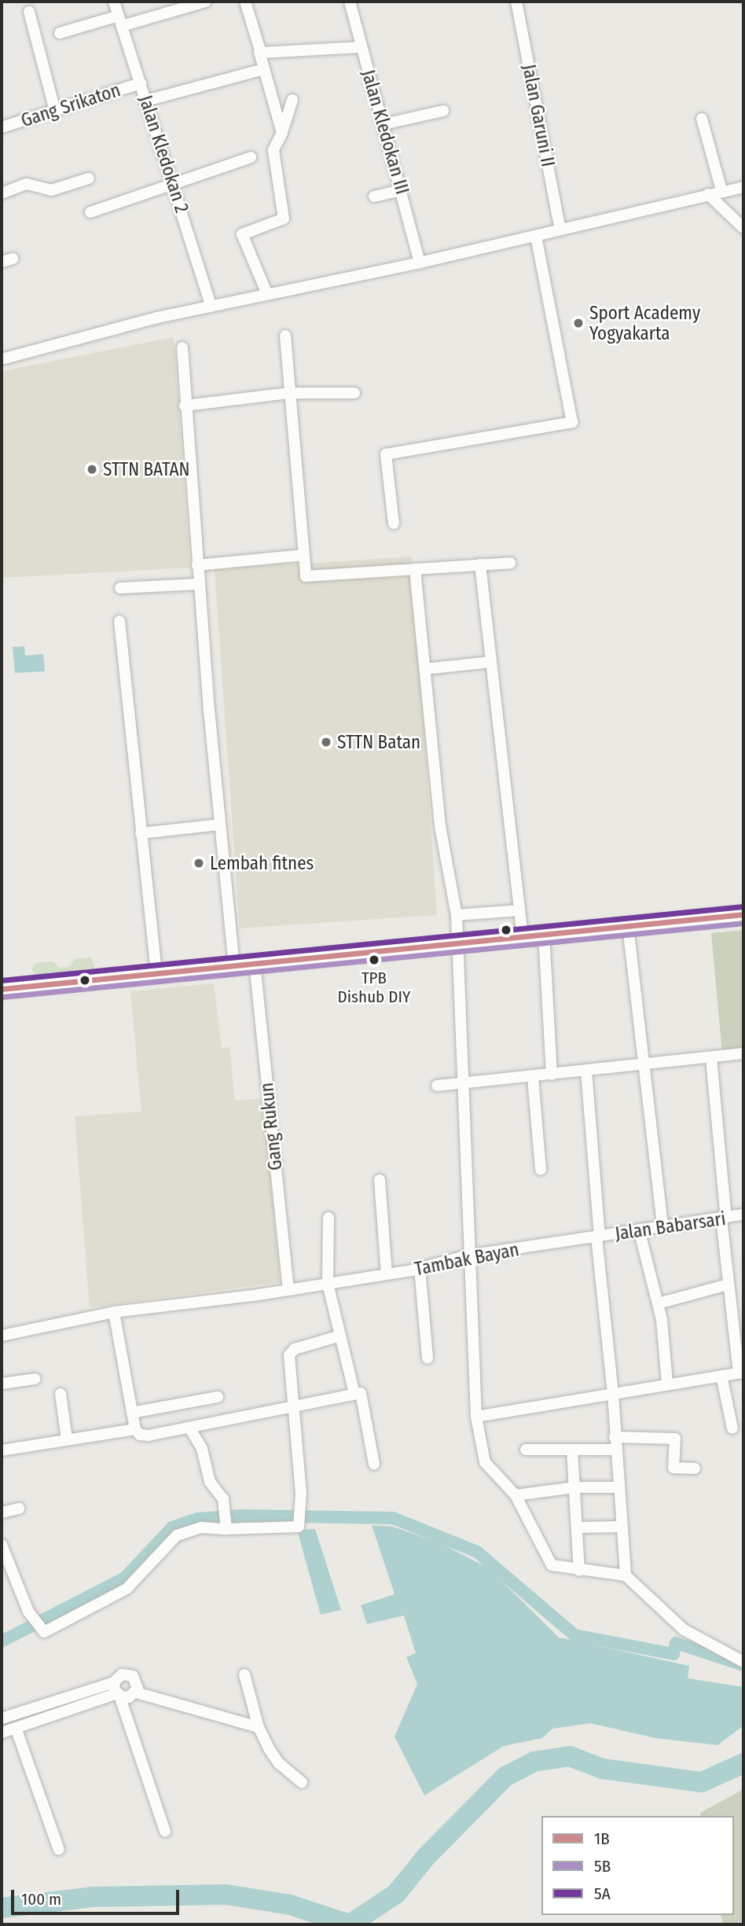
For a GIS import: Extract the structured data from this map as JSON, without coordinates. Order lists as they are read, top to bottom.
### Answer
{
  "streets": {
    "street": [
      "Gang Srikaton",
      "Jalan Garuni II",
      "Jalan Kledokan III",
      "Jalan Kledokan 2",
      "Gang Rukun",
      "Jalan Babarsari",
      "Tambak Bayan"
    ]
  },
  "crossings": [
    ["Gang Srikaton", "Jalan Kledokan 2"],
    ["Gang Rukun", "Tambak Bayan"],
    ["Jalan Babarsari", "Tambak Bayan"]
  ],
  "places": [
    "Sport Academy Yogyakarta",
    "STTN BATAN",
    "STTN Batan",
    "Lembah fitnes",
    "TPB Dishub DIY"
  ],
  "lines": ["transit line 5A", "transit line 1B", "transit line 5B"],
  "legend": ["1B", "5B", "5A"],
  "scale_bar": "100 m"
}
